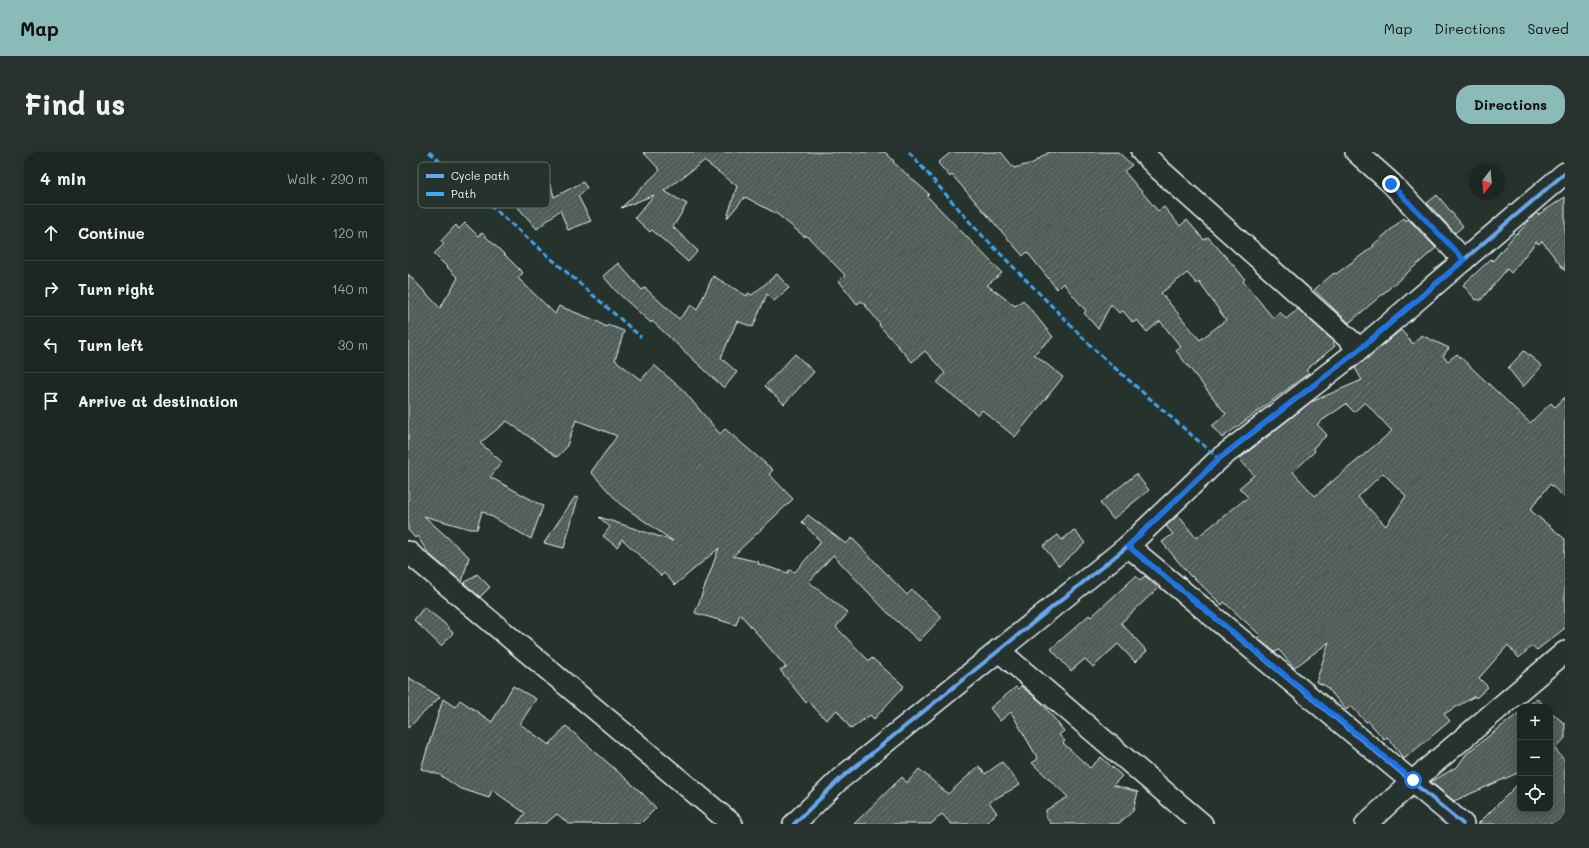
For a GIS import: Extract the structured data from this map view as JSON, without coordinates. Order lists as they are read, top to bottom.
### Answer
{
  "legend": ["Cycle path", "Path"],
  "north": "bottom",
  "page": {
    "header": "Map",
    "nav": ["Map", "Directions", "Saved"],
    "buttons": "Directions",
    "title": "Find us",
    "heading": ["4 min", "Walk · 290 m"],
    "list": [
      ["Continue", "120 m"],
      ["Turn right", "140 m"],
      ["Turn left", "30 m"],
      "Arrive at destination"
    ],
    "map_buttons": ["+", "−"]
  }
}
